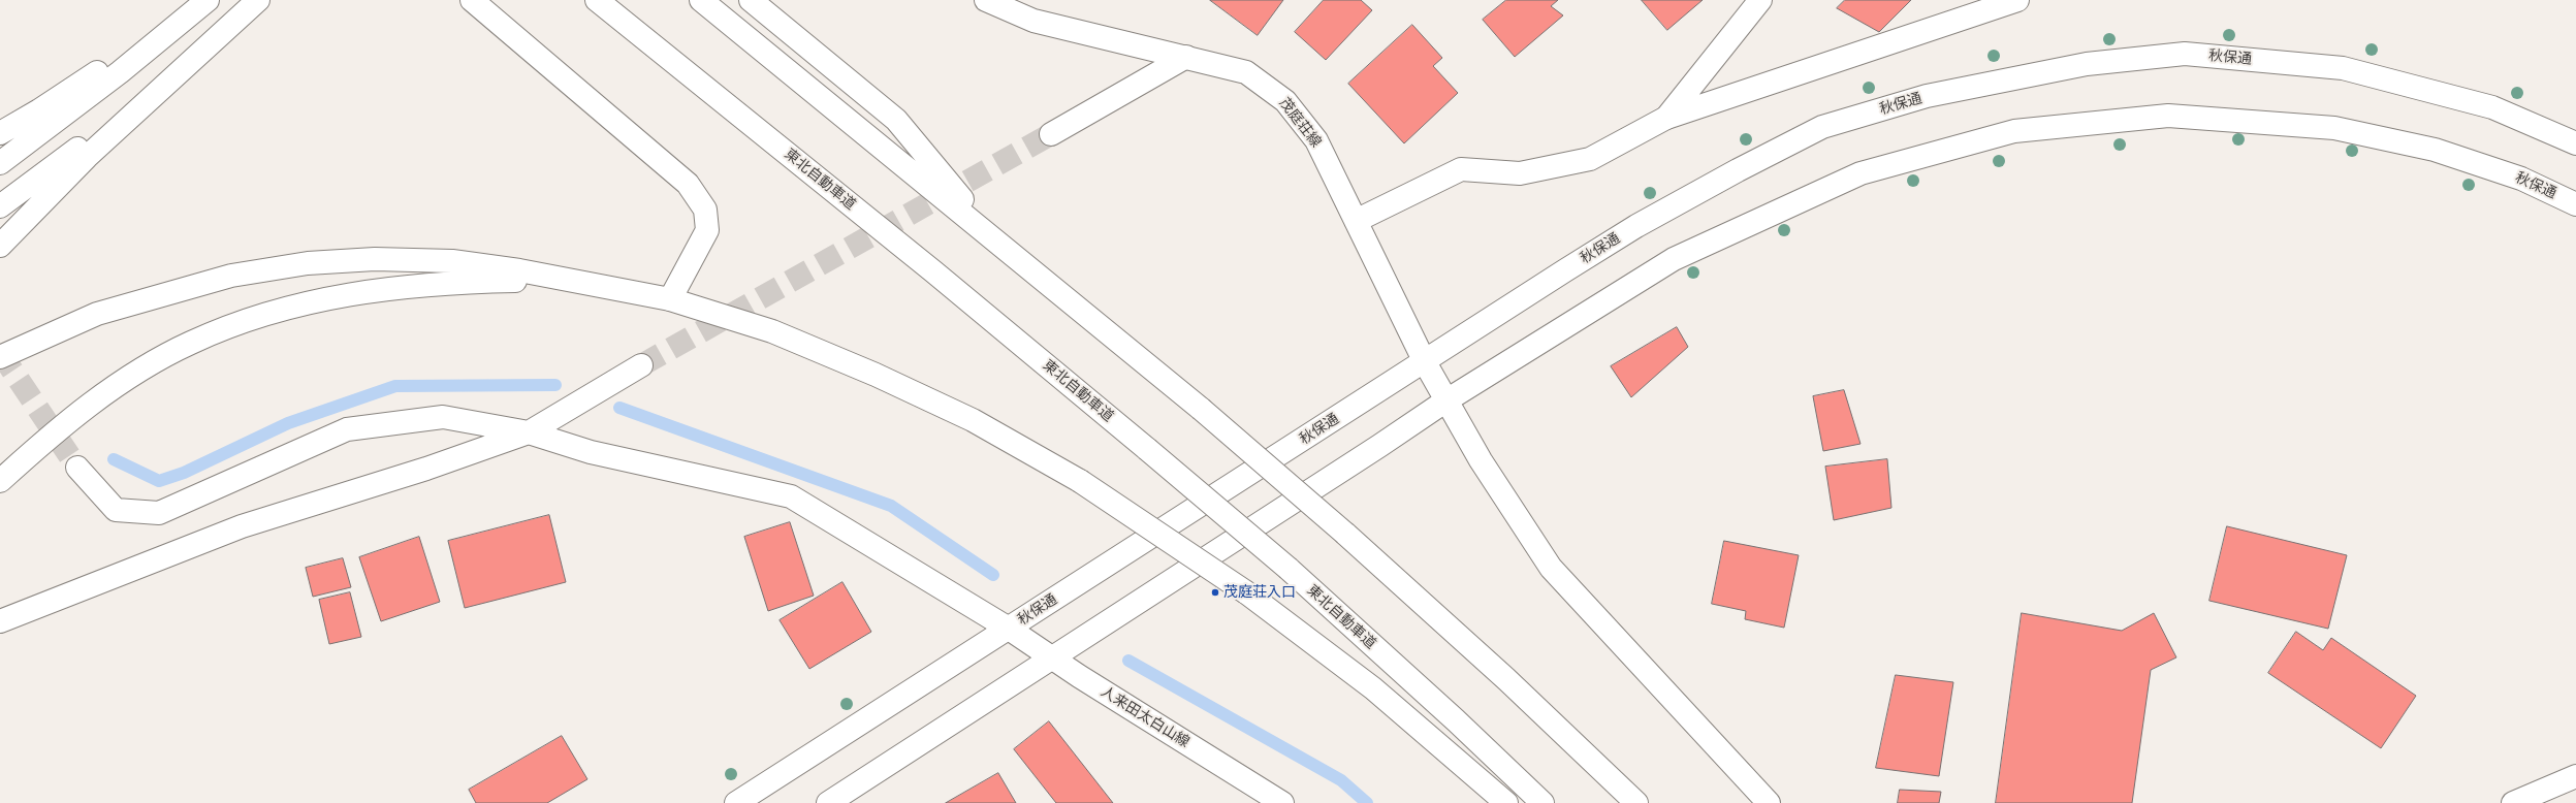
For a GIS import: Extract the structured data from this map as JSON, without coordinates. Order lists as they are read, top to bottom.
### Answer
{
  "streets": {
    "main road": [
      "秋保通",
      "茂庭荘線",
      "東北自動車道",
      "人来田太白山線"
    ]
  },
  "crossings": [
    ["秋保通", "茂庭荘線"],
    ["秋保通", "人来田太白山線"]
  ],
  "places": ["茂庭荘入口"]
}
